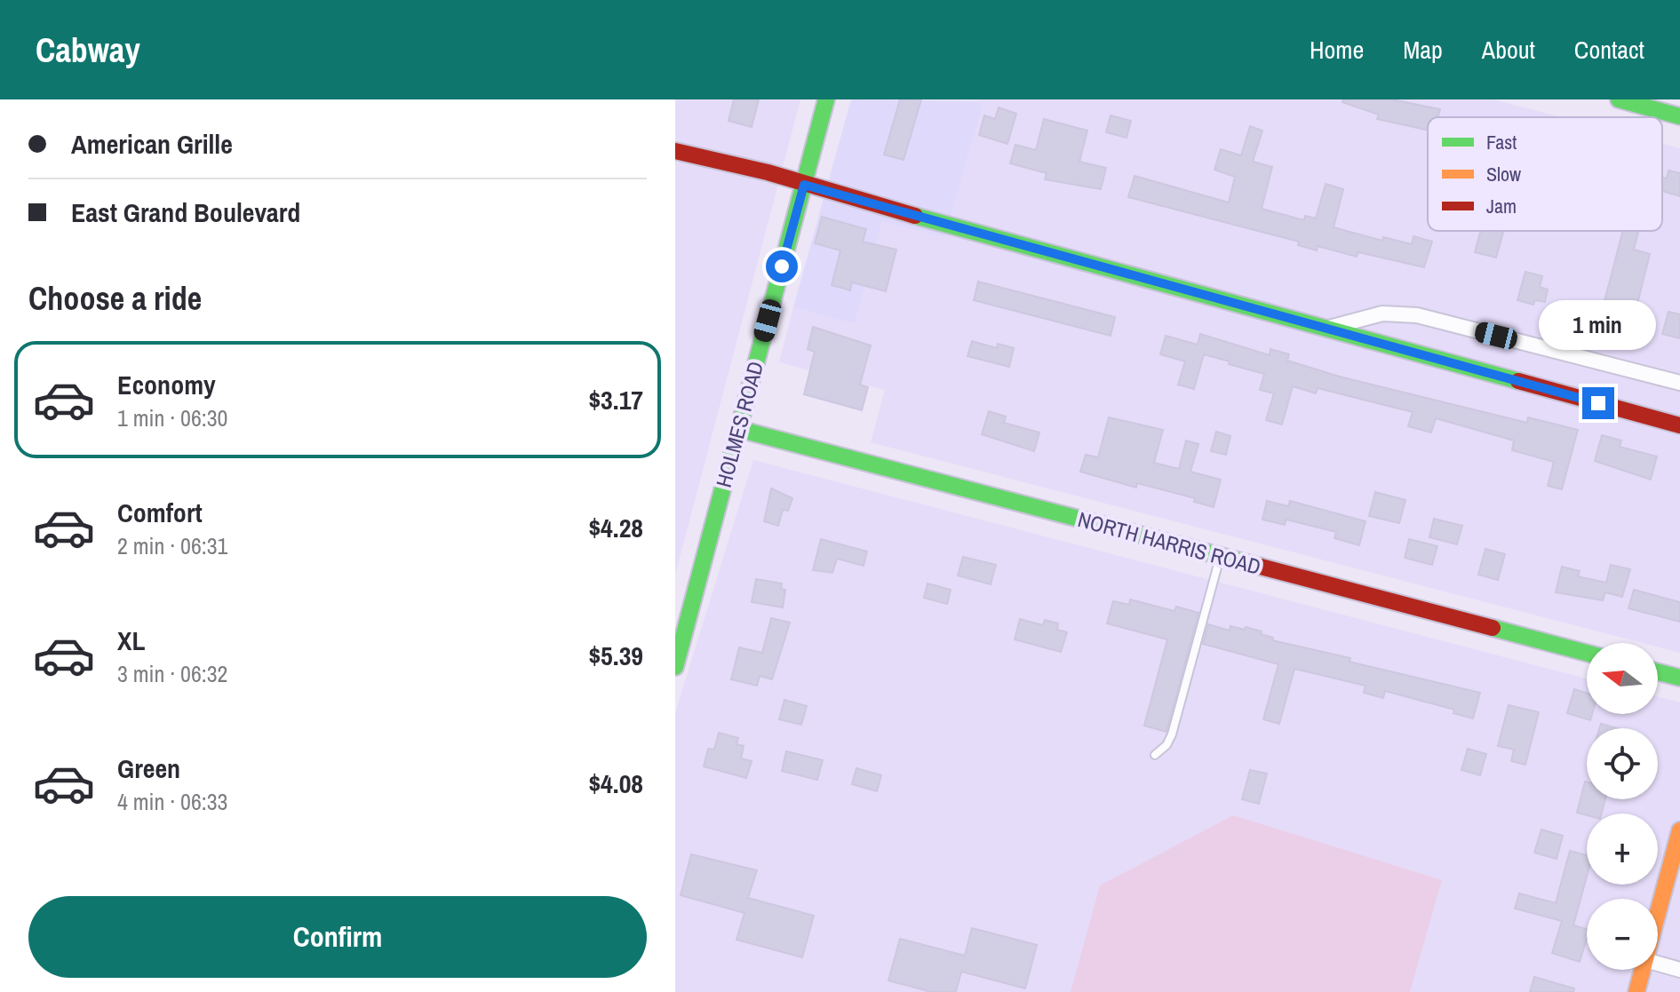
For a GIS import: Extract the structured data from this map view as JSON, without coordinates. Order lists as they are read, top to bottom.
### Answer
{
  "streets": {
    "street": ["HOLMES ROAD", "NORTH HARRIS ROAD"]
  },
  "crossings": [
    ["HOLMES ROAD", "NORTH HARRIS ROAD"]
  ],
  "legend": ["Fast", "Slow", "Jam"],
  "north": "left",
  "page": {
    "header": "Cabway",
    "nav": [
      "Home",
      "Map",
      "About",
      "Contact"
    ],
    "banner": ["American Grille", "East Grand Boulevard"],
    "heading": "Choose a ride",
    "bubble": "1 min",
    "list": [
      {
        "name": "Economy",
        "note": "1 min · 06:30",
        "value": "$3.17"
      },
      {
        "name": "Comfort",
        "note": "2 min · 06:31",
        "value": "$4.28"
      },
      {
        "name": "XL",
        "note": "3 min · 06:32",
        "value": "$5.39"
      },
      {
        "name": "Green",
        "note": "4 min · 06:33",
        "value": "$4.08"
      }
    ],
    "map_buttons": ["+", "−"],
    "buttons": "Confirm"
  }
}
